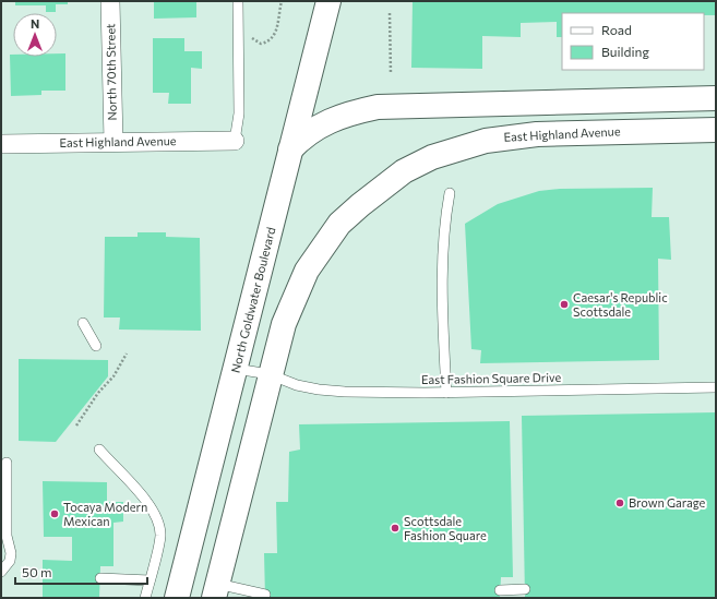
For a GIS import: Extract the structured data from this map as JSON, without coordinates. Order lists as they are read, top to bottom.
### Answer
{
  "streets": {
    "main road": ["East Highland Avenue", "North Goldwater Boulevard"],
    "street": ["North 70th Street"],
    "lane": ["East Fashion Square Drive"]
  },
  "crossings": [
    ["North 70th Street", "East Highland Avenue"],
    ["East Highland Avenue", "East Fashion Square Drive"],
    ["North Goldwater Boulevard", "East Fashion Square Drive"]
  ],
  "places": [
    "Caesar's Republic Scottsdale",
    "Brown Garage",
    "Tocaya Modern Mexican",
    "Scottsdale Fashion Square"
  ],
  "legend": ["Road", "Building"],
  "scale_bar": "50 m",
  "north": "top"
}
